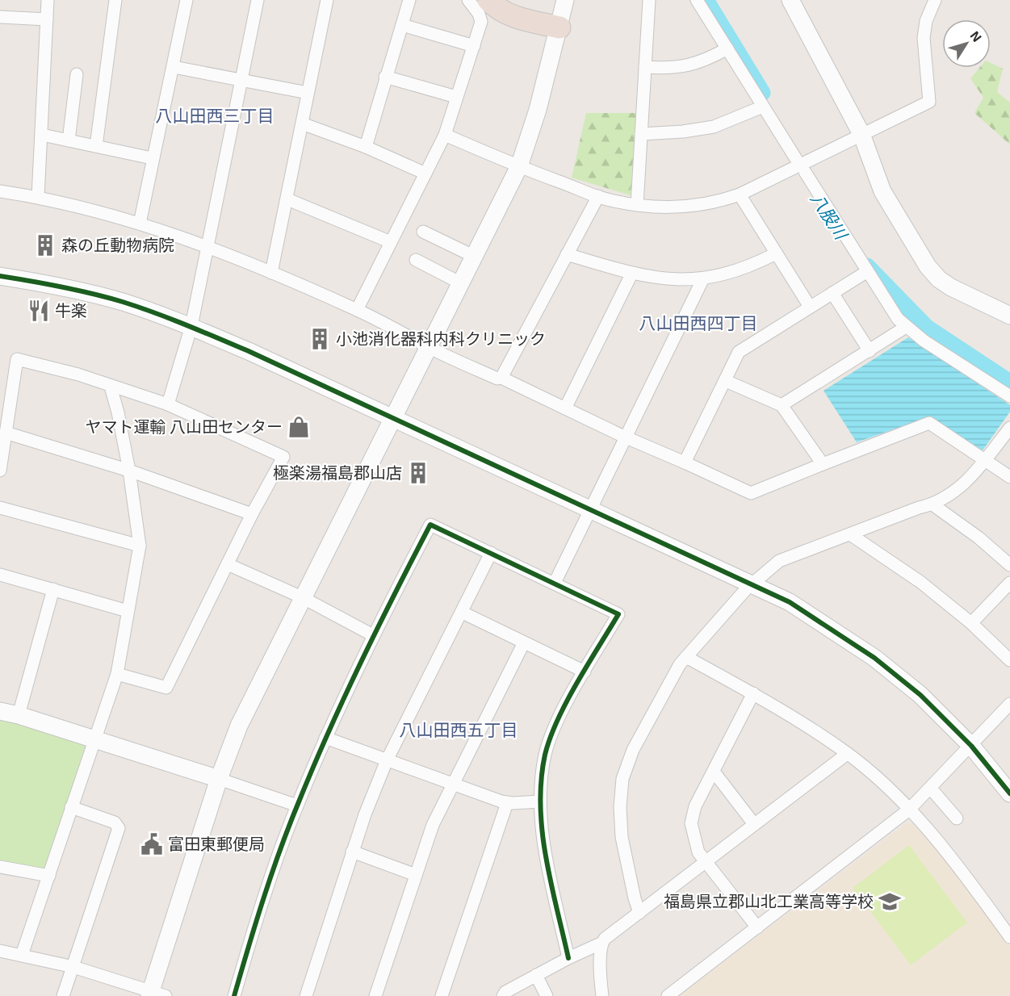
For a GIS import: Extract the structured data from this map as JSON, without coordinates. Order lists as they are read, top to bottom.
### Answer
{
  "districts": ["八山田西三丁目", "八山田西四丁目", "八山田西五丁目"],
  "water": ["八股川"],
  "places": {
    "building": ["森の丘動物病院", "小池消化器科内科クリニック", "極楽湯福島郡山店"],
    "restaurant": ["牛楽"],
    "shop": ["ヤマト運輸 八山田センター"],
    "public building": ["富田東郵便局"],
    "school or university": ["福島県立郡山北工業高等学校"]
  },
  "north": "top right"
}
